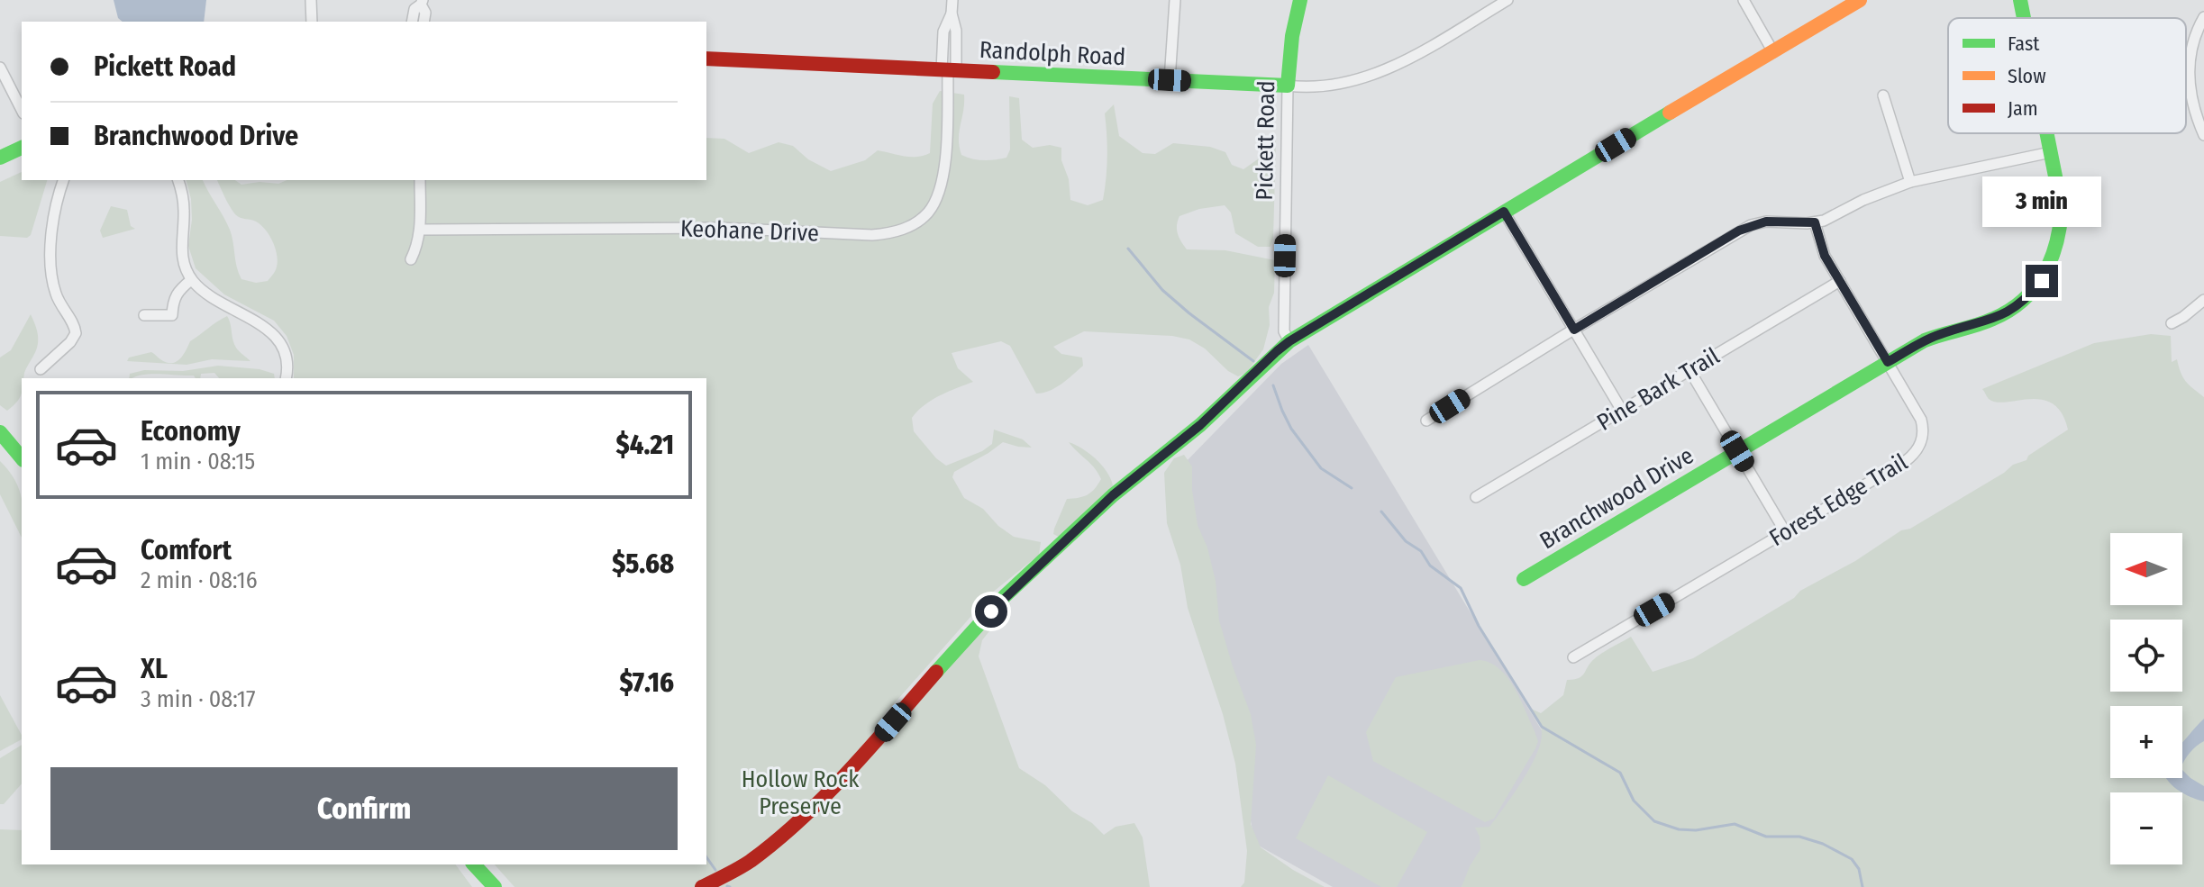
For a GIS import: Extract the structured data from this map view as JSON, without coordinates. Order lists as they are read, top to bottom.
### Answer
{
  "streets": {
    "street": [
      "Randolph Road",
      "Pickett Road",
      "Keohane Drive",
      "Pine Bark Trail",
      "Branchwood Drive",
      "Forest Edge Trail"
    ]
  },
  "crossings": [
    ["Randolph Road", "Pickett Road"],
    ["Randolph Road", "Keohane Drive"],
    ["Pine Bark Trail", "Forest Edge Trail"],
    ["Branchwood Drive", "Forest Edge Trail"]
  ],
  "parks": ["Hollow Rock Preserve"],
  "legend": ["Fast", "Slow", "Jam"],
  "north": "left",
  "page": {
    "banner": ["Pickett Road", "Branchwood Drive"],
    "bubble": "3 min",
    "list": [
      {
        "name": "Economy",
        "note": "1 min · 08:15",
        "value": "$4.21"
      },
      {
        "name": "Comfort",
        "note": "2 min · 08:16",
        "value": "$5.68"
      },
      {
        "name": "XL",
        "note": "3 min · 08:17",
        "value": "$7.16"
      }
    ],
    "map_buttons": ["+", "−"],
    "buttons": "Confirm"
  }
}
